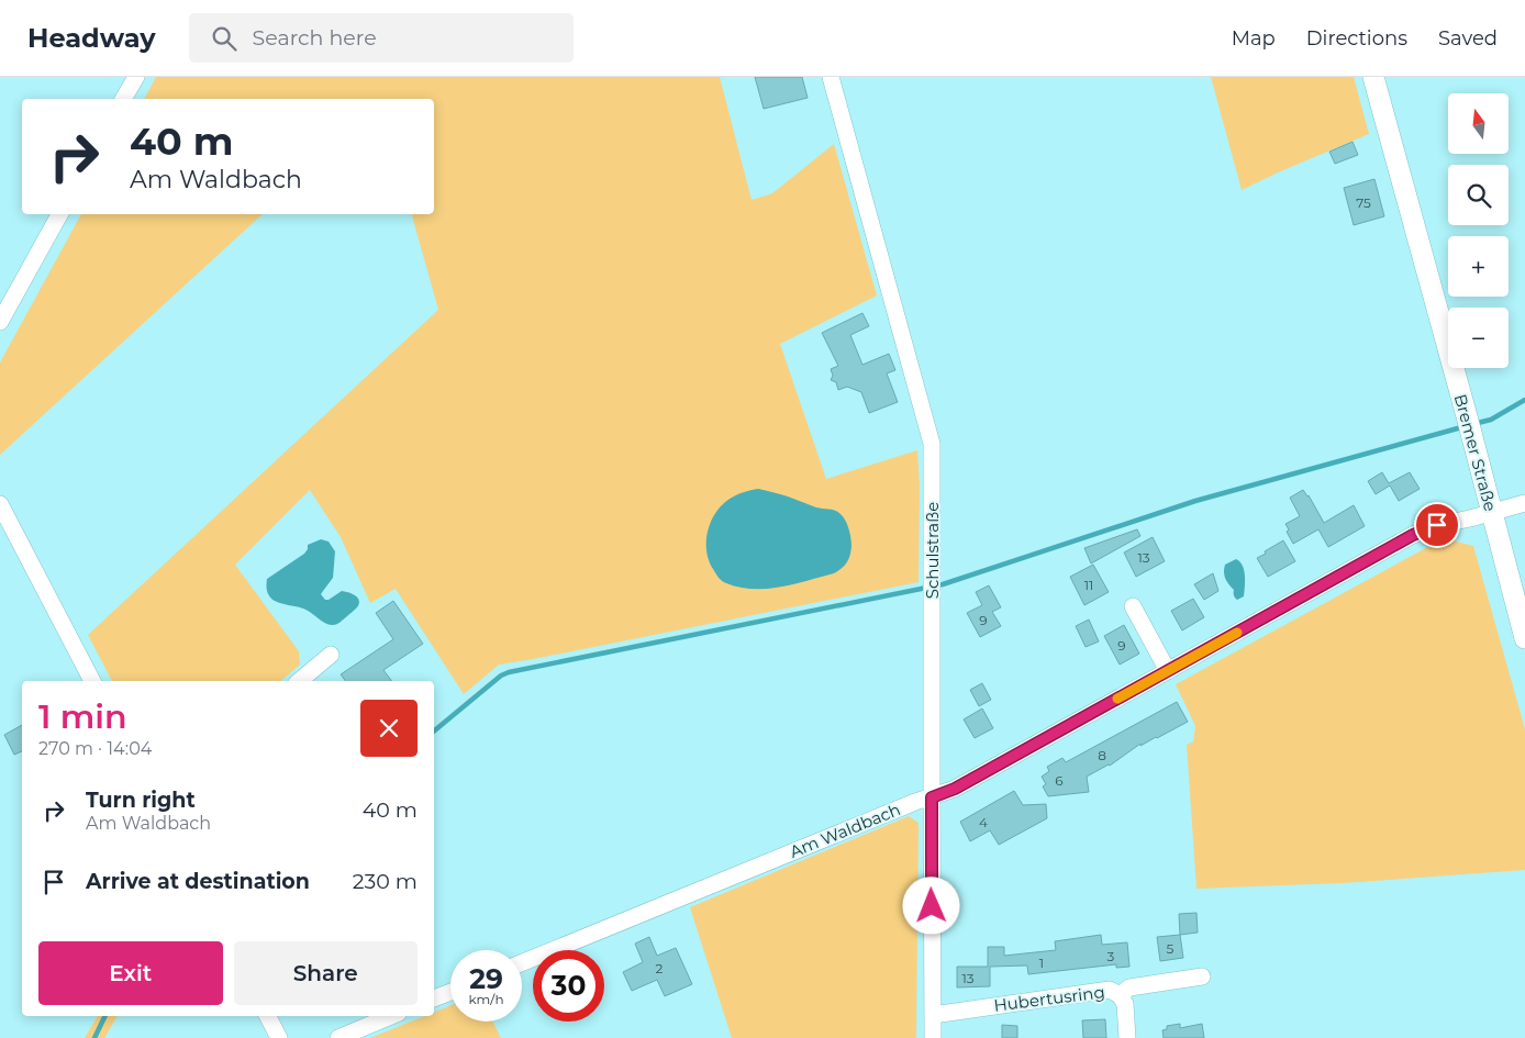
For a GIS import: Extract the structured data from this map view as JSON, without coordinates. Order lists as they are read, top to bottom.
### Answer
{
  "streets": {
    "main road": ["Bremer Straße"],
    "street": ["Schulstraße", "Am Waldbach", "Hubertusring"]
  },
  "crossings": [
    ["Bremer Straße", "Am Waldbach"],
    ["Schulstraße", "Am Waldbach"],
    ["Schulstraße", "Hubertusring"]
  ],
  "house_numbers": [
    "75",
    "13",
    "11",
    "9",
    "9",
    "8",
    "6",
    "4",
    "5",
    "3",
    "1",
    "2",
    "13"
  ],
  "north": "top",
  "page": {
    "header": "Headway",
    "search": "Search here",
    "nav": ["Map", "Directions", "Saved"],
    "map_buttons": ["+", "−"],
    "turn": ["40 m", "Am Waldbach"],
    "heading": ["1 min", "270 m · 14:04"],
    "list": [
      {
        "name": "Turn right",
        "note": "Am Waldbach",
        "value": "40 m"
      },
      {
        "name": "Arrive at destination",
        "value": "230 m"
      }
    ],
    "buttons": ["Exit", "Share"],
    "speed": "29 km/h",
    "limit": "30"
  }
}
